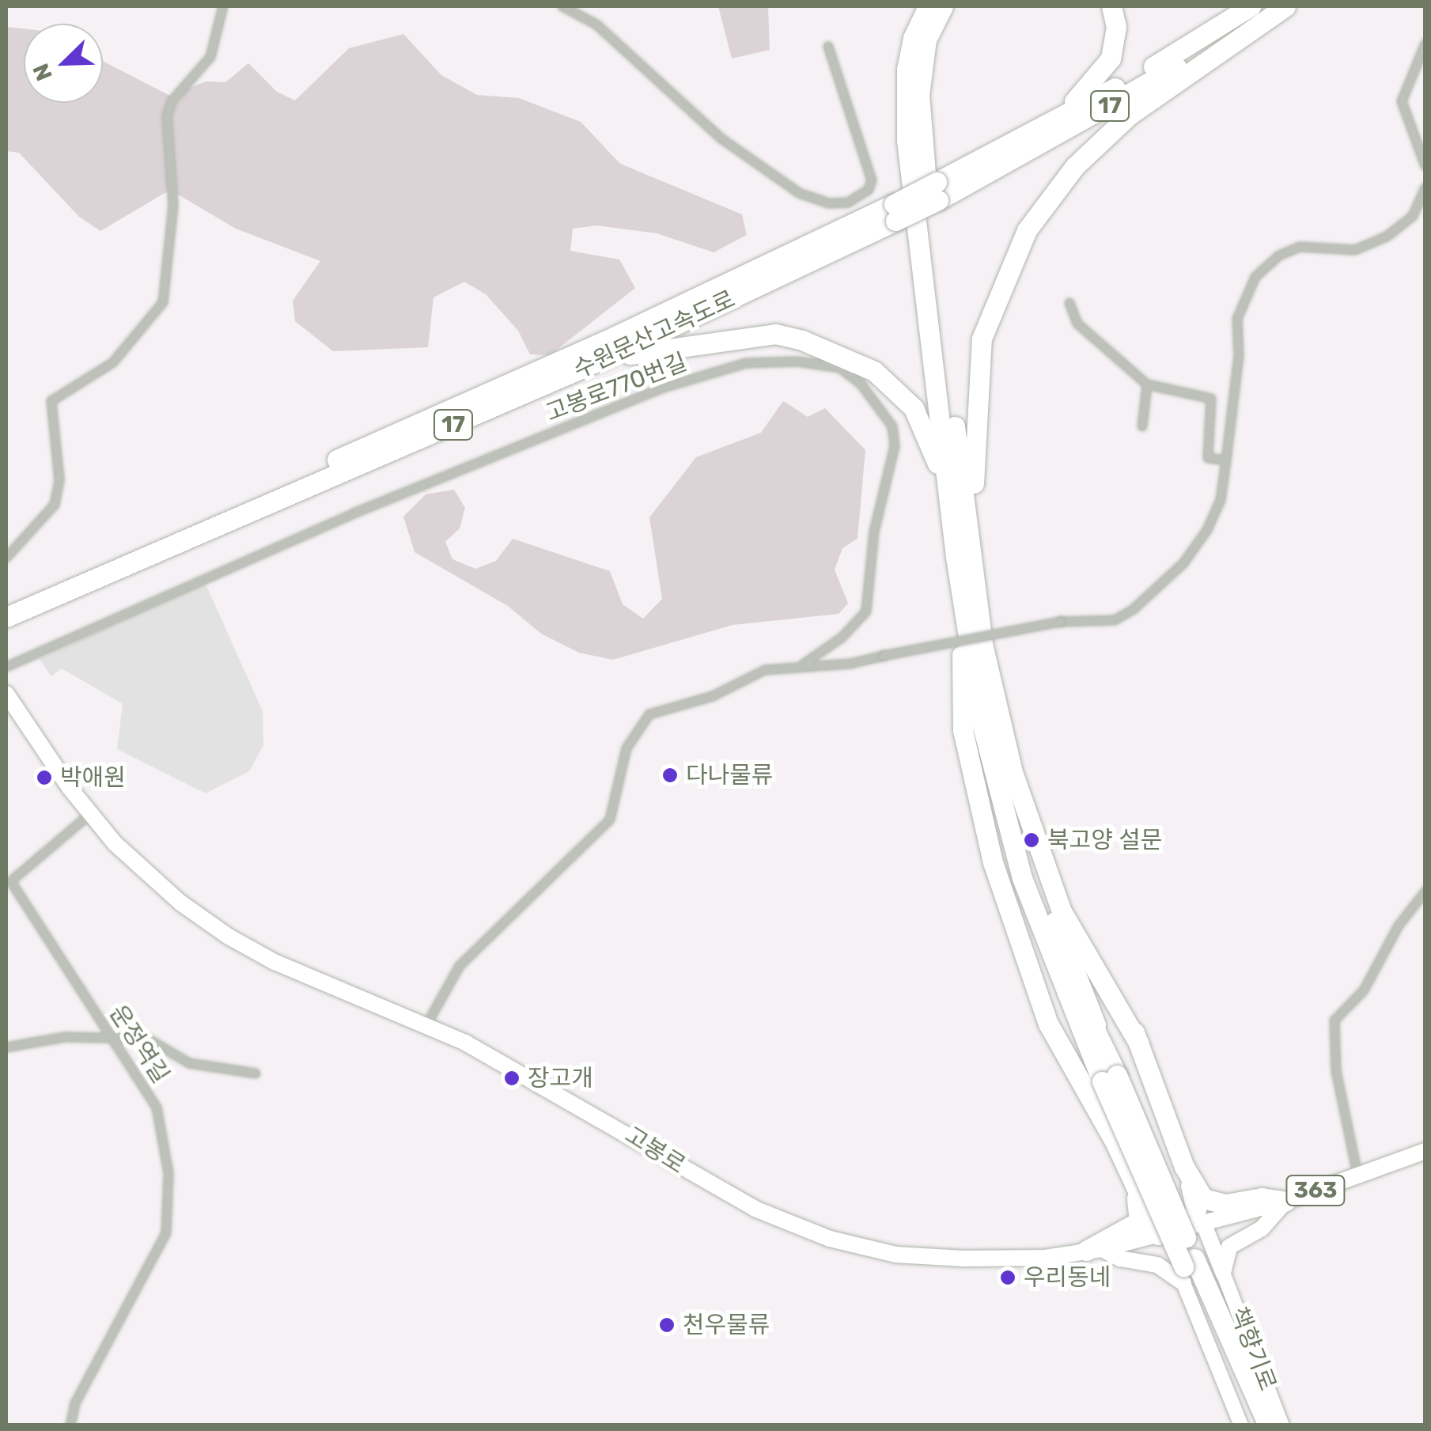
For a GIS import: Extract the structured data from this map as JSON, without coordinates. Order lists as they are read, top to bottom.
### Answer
{
  "streets": {
    "highway": ["17", "수원문산고속도로"],
    "main road": ["고봉로", "363", "책향기로"],
    "street": ["고봉로770번길", "운정역길"]
  },
  "crossings": [
    ["운정역길", "고봉로"]
  ],
  "places": [
    "다나물류",
    "박애원",
    "북고양 설문",
    "장고개",
    "우리동네",
    "천우물류"
  ],
  "north": "bottom left"
}
